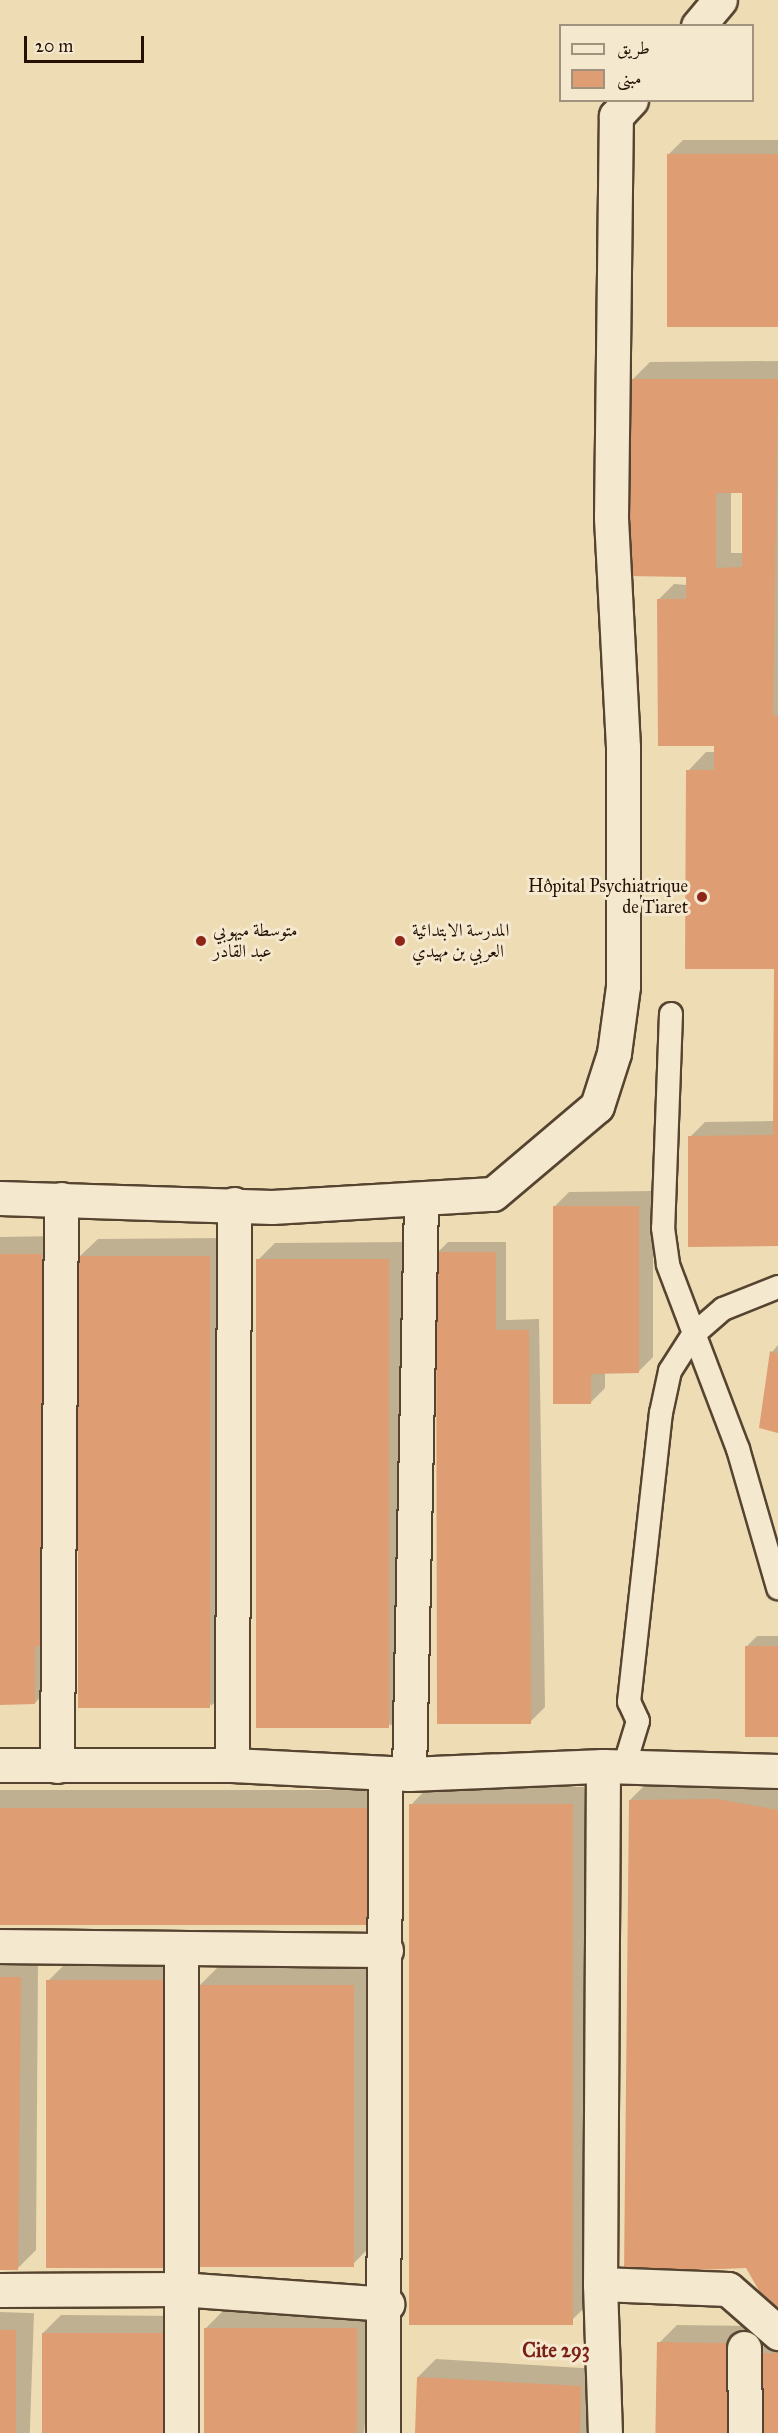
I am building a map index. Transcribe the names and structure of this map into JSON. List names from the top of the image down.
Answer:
{
  "districts": ["Cite 293"],
  "places": ["Hôpital Psychiatrique de Tiaret", "متوسطة ميهوبي عبد القادر", "المدرسة الابتدائية العربي بن مهيدي"],
  "legend": ["طريق", "مبنى"],
  "scale_bar": "20 m"
}
